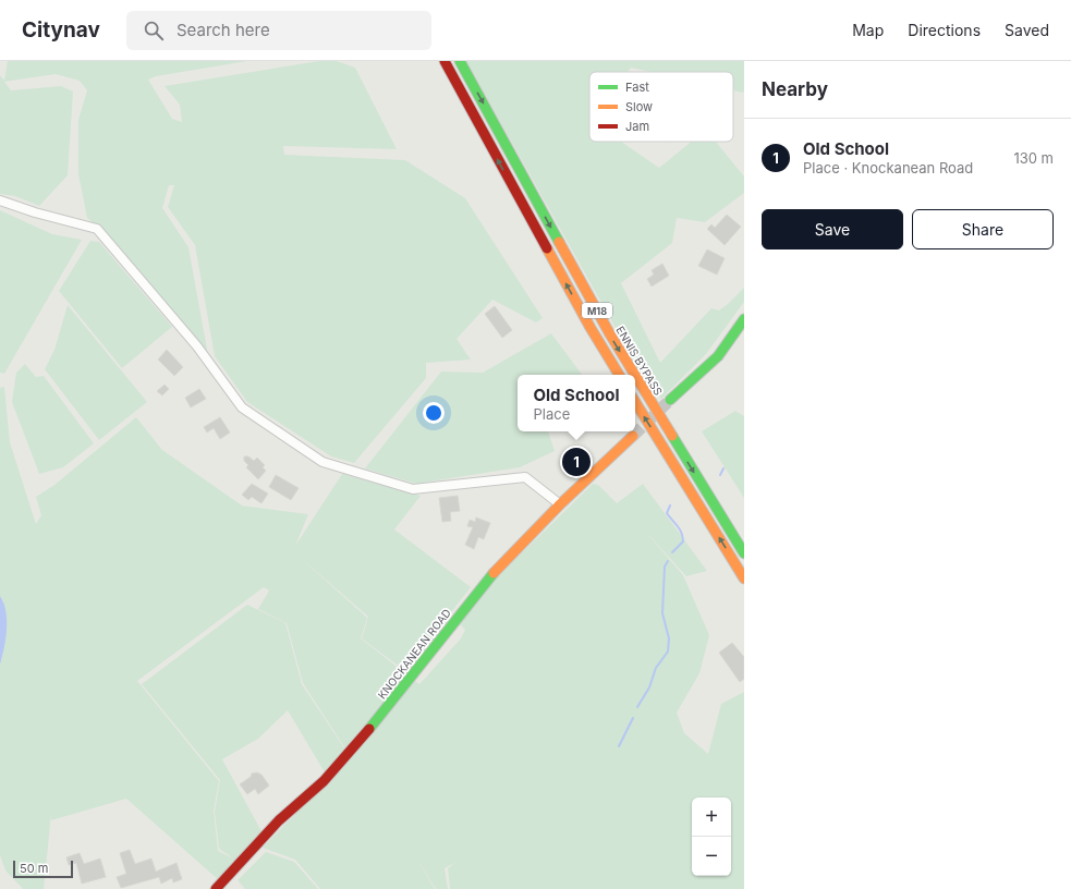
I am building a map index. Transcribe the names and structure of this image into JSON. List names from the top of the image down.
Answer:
{
  "streets": {
    "main road": ["M18", "ENNIS BYPASS", "KNOCKANEAN ROAD"]
  },
  "legend": ["Fast", "Slow", "Jam"],
  "scale_bar": "50 m",
  "page": {
    "header": "Citynav",
    "search": "Search here",
    "nav": ["Map", "Directions", "Saved"],
    "heading": "Nearby",
    "list": [
      {
        "mark": "1",
        "name": "Old School",
        "note": "Place · Knockanean Road",
        "value": "130 m"
      }
    ],
    "buttons": ["Save", "Share"],
    "popup": ["Old School", "Place"],
    "pins": "1",
    "map_buttons": ["+", "−"],
    "scale": "50 m"
  }
}
